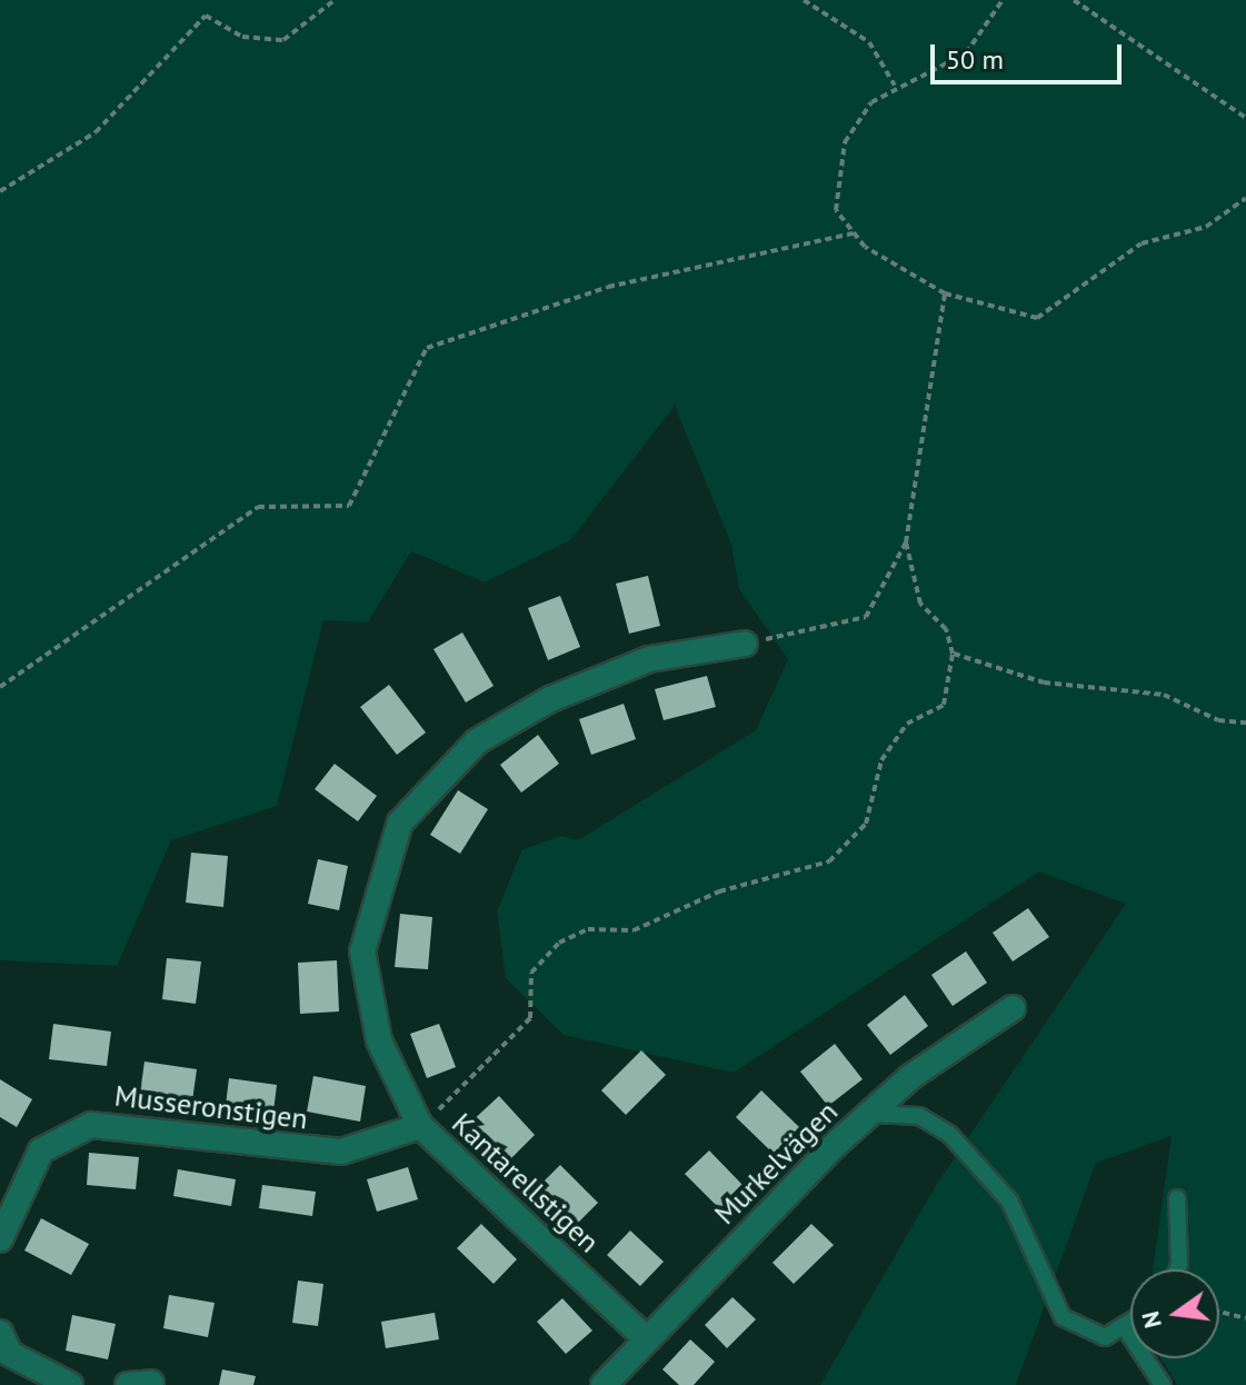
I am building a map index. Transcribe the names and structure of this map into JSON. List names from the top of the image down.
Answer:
{
  "streets": {
    "street": ["Musseronstigen", "Murkelvägen", "Kantarellstigen"]
  },
  "crossings": [
    ["Musseronstigen", "Kantarellstigen"],
    ["Murkelvägen", "Kantarellstigen"]
  ],
  "scale_bar": "50 m",
  "north": "left"
}
